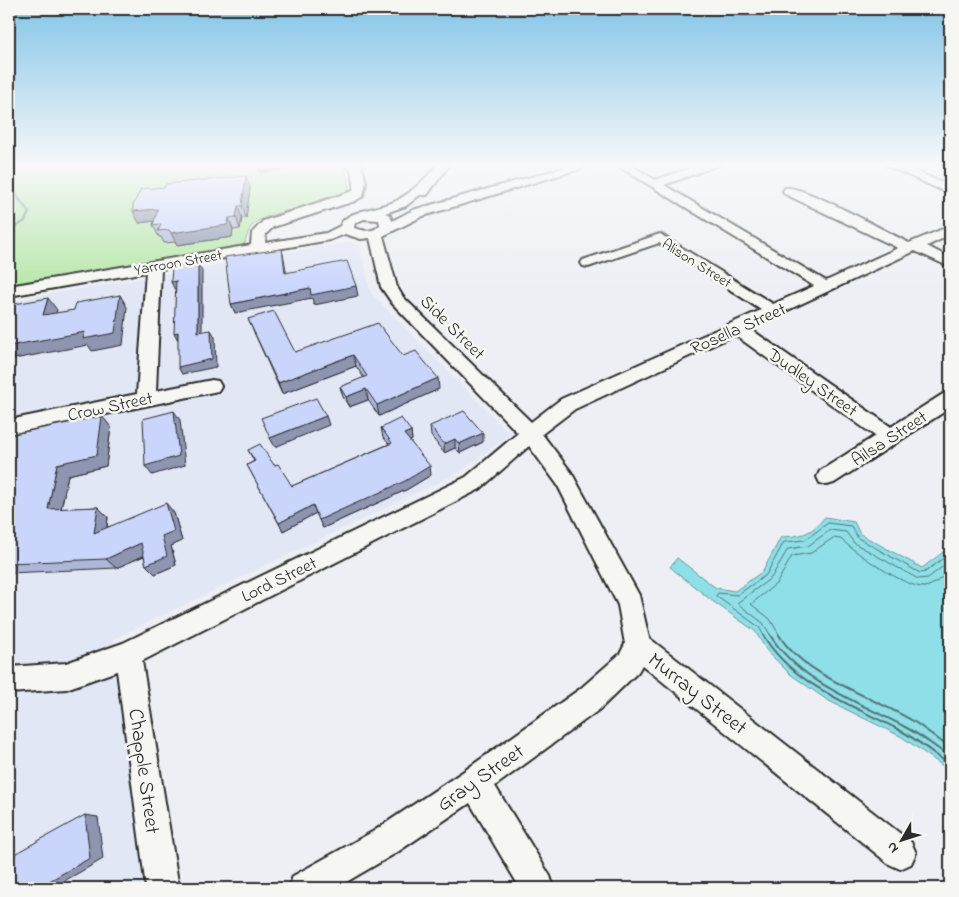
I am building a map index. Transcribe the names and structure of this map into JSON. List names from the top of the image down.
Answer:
{
  "streets": {
    "street": [
      "Yarroon Street",
      "Alison Street",
      "Side Street",
      "Rosella Street",
      "Dudley Street",
      "Crow Street",
      "Ailsa Street",
      "Lord Street",
      "Murray Street",
      "Chapple Street",
      "Gray Street"
    ]
  },
  "crossings": [
    ["Yarroon Street", "Side Street"],
    ["Alison Street", "Rosella Street"],
    ["Side Street", "Rosella Street"],
    ["Side Street", "Lord Street"],
    ["Side Street", "Murray Street"],
    ["Rosella Street", "Dudley Street"],
    ["Rosella Street", "Lord Street"],
    ["Rosella Street", "Murray Street"],
    ["Dudley Street", "Ailsa Street"],
    ["Lord Street", "Murray Street"],
    ["Lord Street", "Chapple Street"],
    ["Murray Street", "Gray Street"]
  ],
  "north": "bottom left"
}
